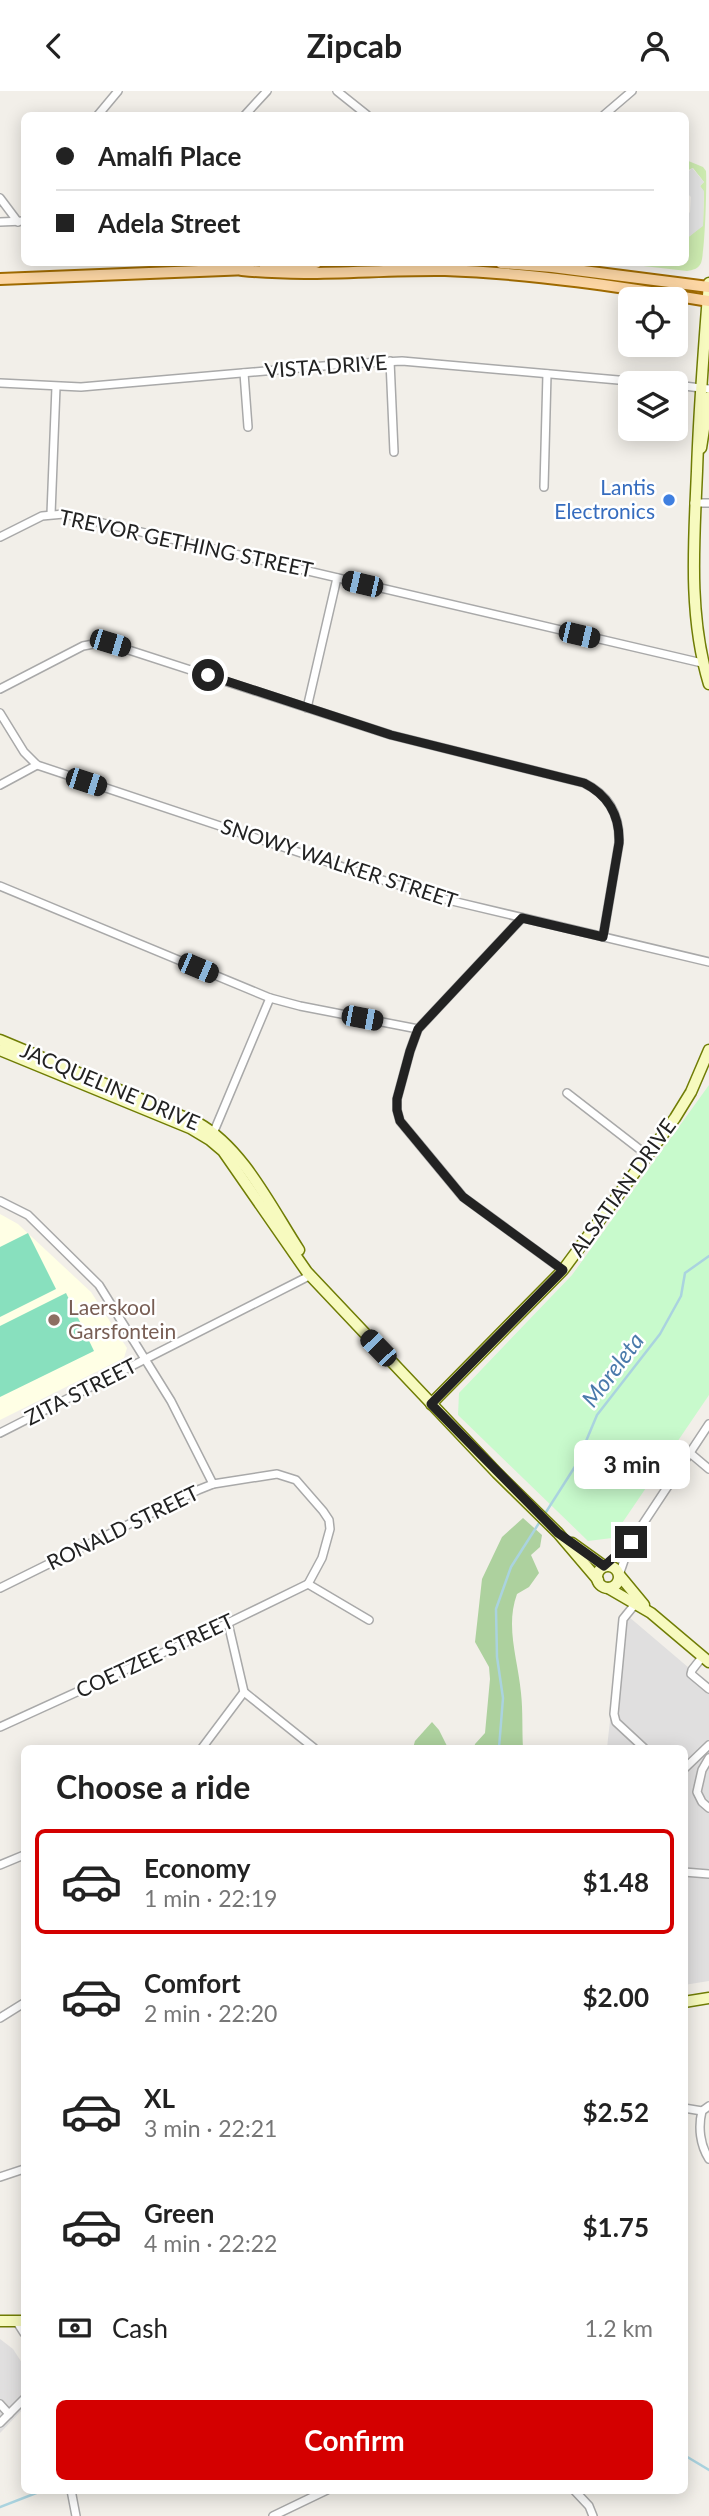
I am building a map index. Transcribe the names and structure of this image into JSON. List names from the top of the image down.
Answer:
{
  "streets": {
    "street": [
      "VISTA DRIVE",
      "TREVOR GETHING STREET",
      "SNOWY WALKER STREET",
      "JACQUELINE DRIVE",
      "ALSATIAN DRIVE",
      "ZITA STREET",
      "RONALD STREET",
      "COETZEE STREET"
    ]
  },
  "crossings": [
    ["JACQUELINE DRIVE", "ALSATIAN DRIVE"],
    ["JACQUELINE DRIVE", "ZITA STREET"],
    ["RONALD STREET", "COETZEE STREET"]
  ],
  "water": ["Moreleta"],
  "places": ["Lantis Electronics", "Laerskool Garsfontein"],
  "page": {
    "header": "Zipcab",
    "banner": ["Amalfi Place", "Adela Street"],
    "bubble": "3 min",
    "heading": "Choose a ride",
    "list": [
      {
        "name": "Economy",
        "note": "1 min · 22:19",
        "value": "$1.48"
      },
      {
        "name": "Comfort",
        "note": "2 min · 22:20",
        "value": "$2.00"
      },
      {
        "name": "XL",
        "note": "3 min · 22:21",
        "value": "$2.52"
      },
      {
        "name": "Green",
        "note": "4 min · 22:22",
        "value": "$1.75"
      }
    ],
    "pay": ["Cash", "1.2 km"],
    "buttons": "Confirm"
  }
}
